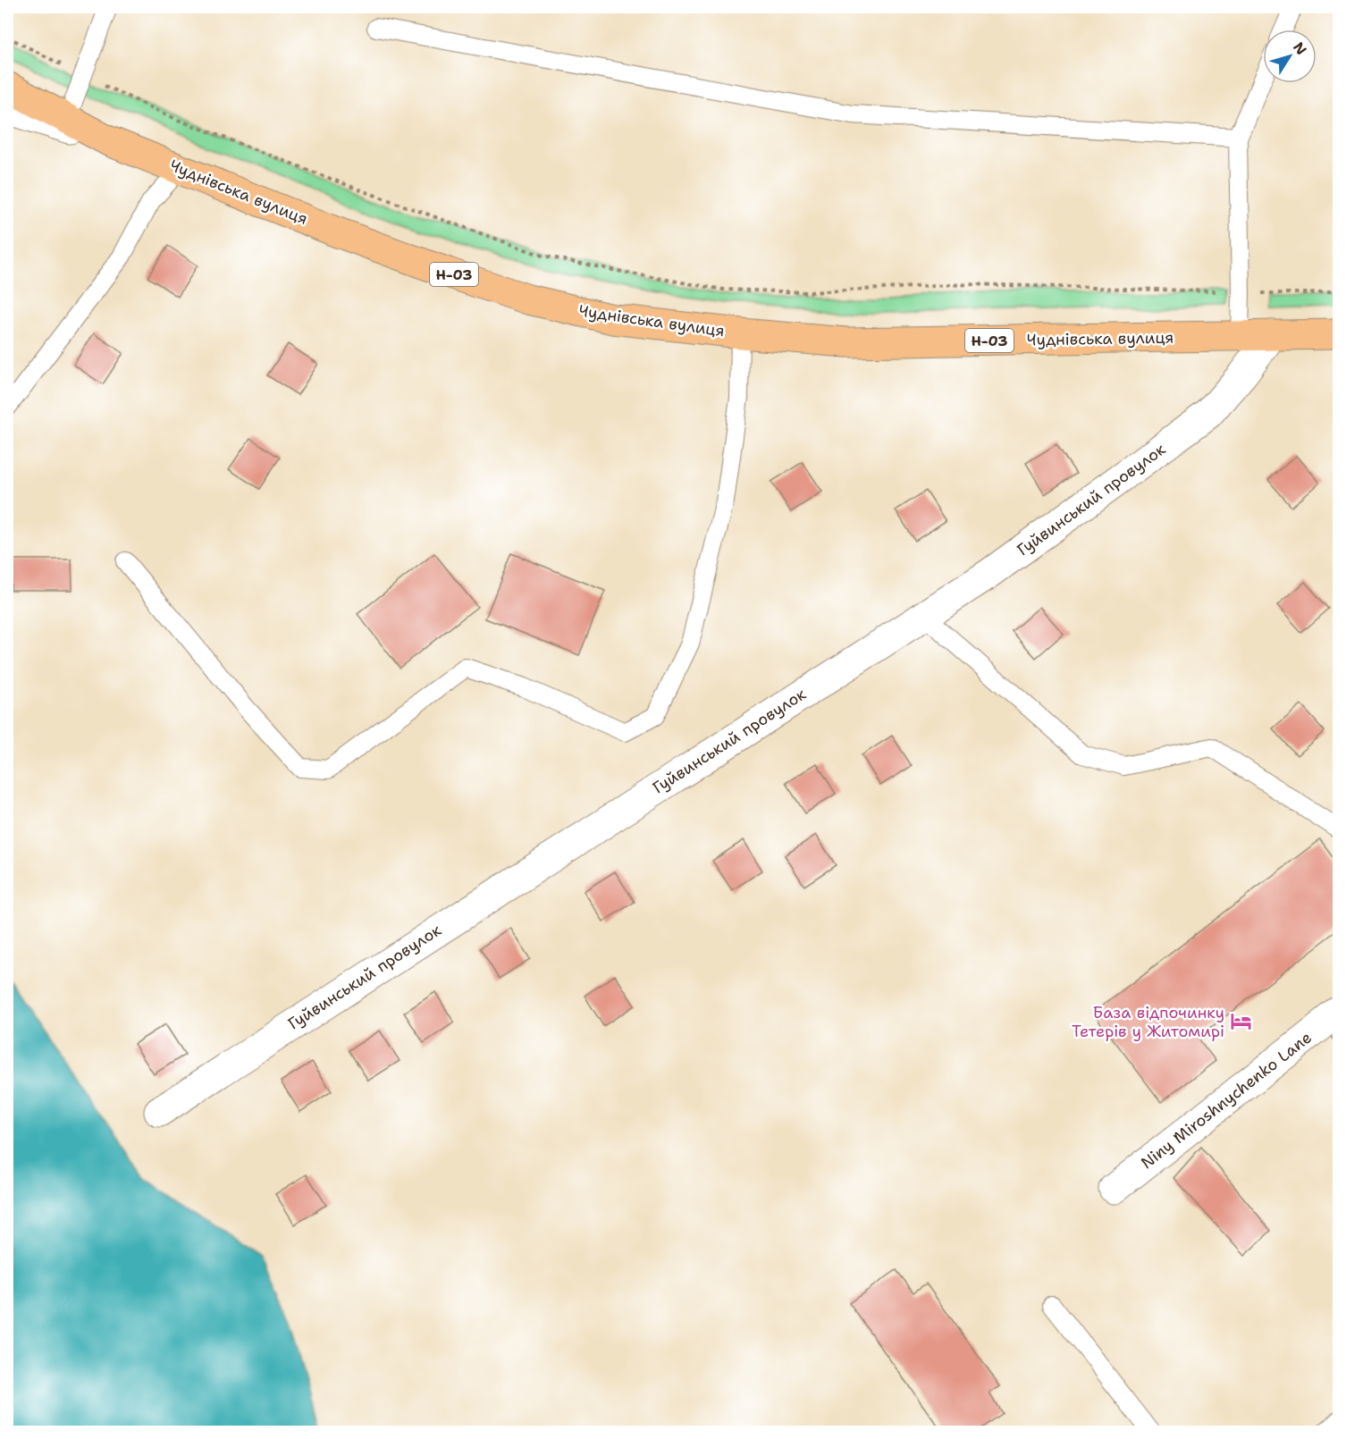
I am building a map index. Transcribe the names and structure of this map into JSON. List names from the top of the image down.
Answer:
{
  "streets": {
    "main road": ["Чуднівська вулиця", "Н-03"],
    "street": ["Гуйвинський провулок", "Niny Miroshnychenko Lane"]
  },
  "crossings": [
    ["Чуднівська вулиця", "Гуйвинський провулок"]
  ],
  "places": {
    "hotel": ["База відпочинку Тетерів у Житомирі"]
  },
  "north": "top right"
}
